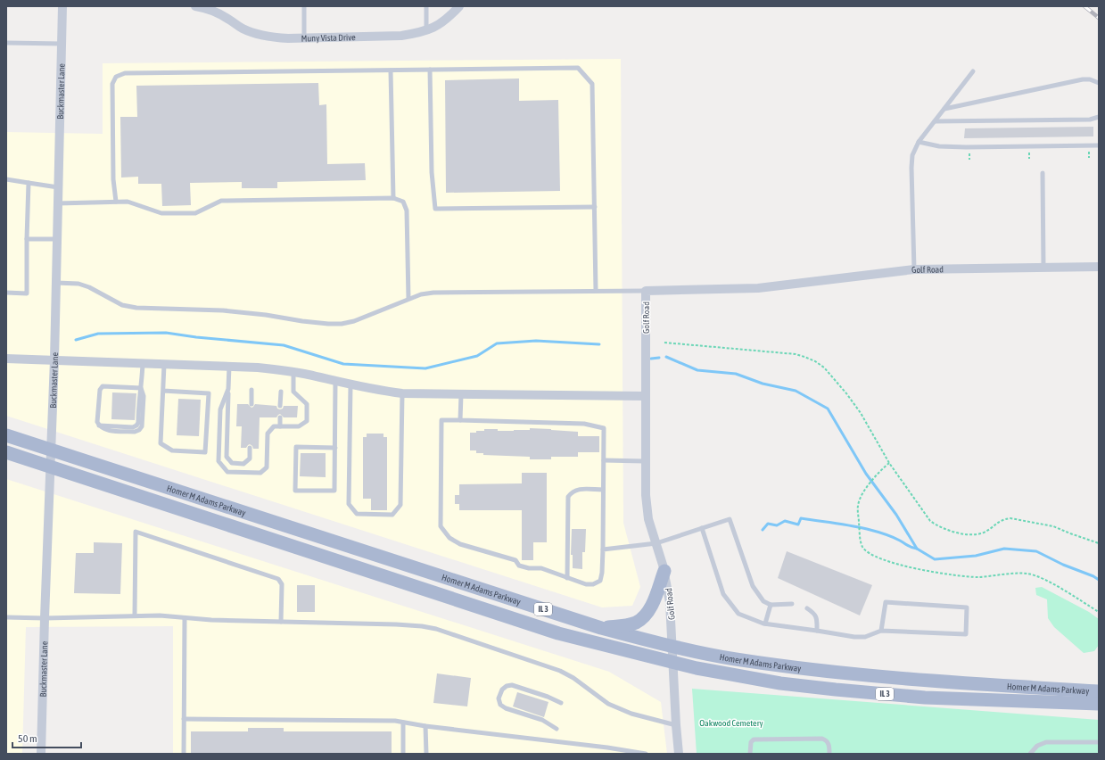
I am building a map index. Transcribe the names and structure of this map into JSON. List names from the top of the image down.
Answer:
{
  "streets": {
    "main road": ["Homer M Adams Parkway", "IL 3"],
    "street": ["Muny Vista Drive", "Buckmaster Lane", "Golf Road"]
  },
  "crossings": [
    ["Buckmaster Lane", "Homer M Adams Parkway"],
    ["Golf Road", "Homer M Adams Parkway"]
  ],
  "parks": ["Oakwood Cemetery"],
  "scale_bar": "50 m"
}
